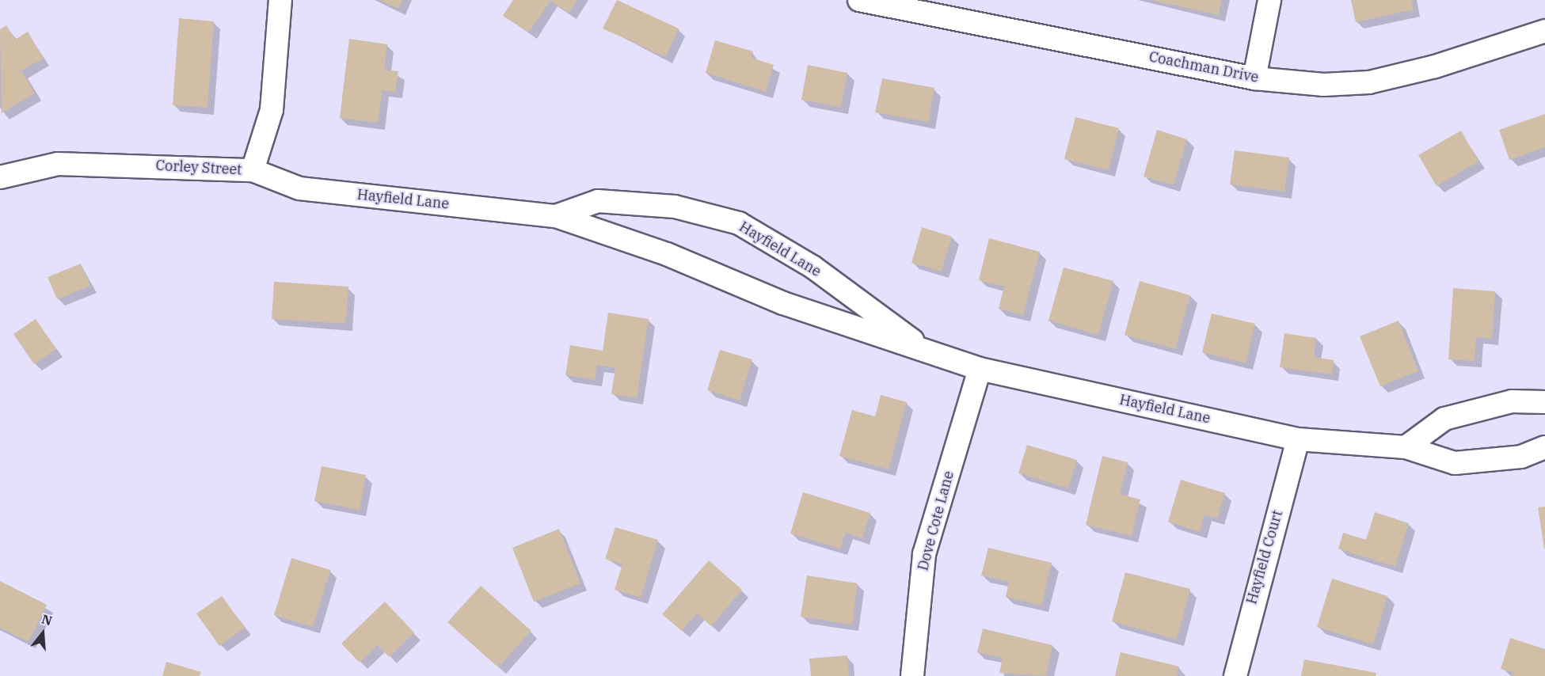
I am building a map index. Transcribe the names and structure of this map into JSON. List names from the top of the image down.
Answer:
{
  "streets": {
    "street": [
      "Coachman Drive",
      "Corley Street",
      "Hayfield Lane",
      "Dove Cote Lane",
      "Hayfield Court"
    ]
  },
  "crossings": [
    ["Corley Street", "Hayfield Lane"],
    ["Hayfield Lane", "Dove Cote Lane"],
    ["Hayfield Lane", "Hayfield Court"]
  ],
  "north": "top"
}
